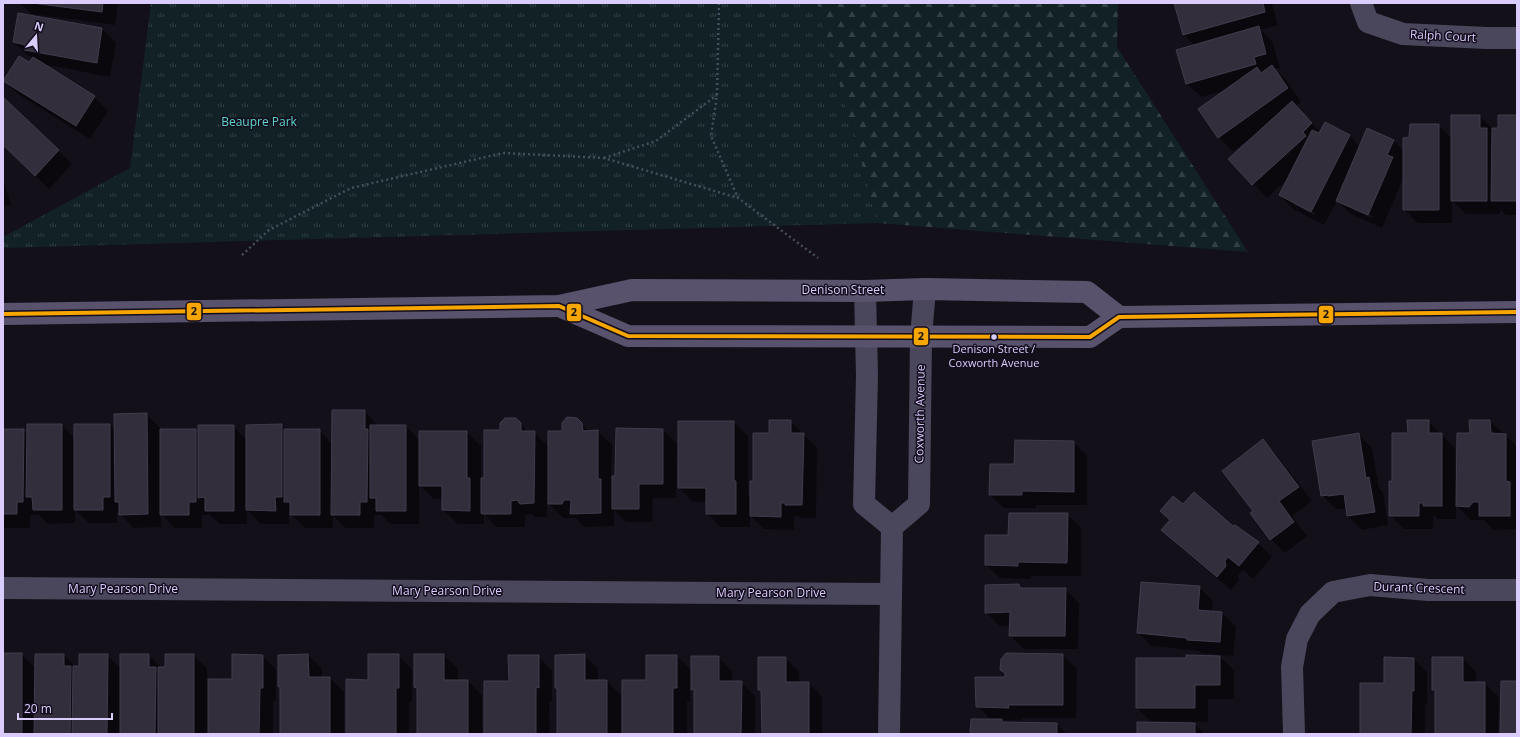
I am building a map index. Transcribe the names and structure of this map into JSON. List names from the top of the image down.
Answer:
{
  "streets": {
    "street": [
      "Ralph Court",
      "Denison Street",
      "Coxworth Avenue",
      "Durant Crescent",
      "Mary Pearson Drive"
    ]
  },
  "crossings": [
    ["Denison Street", "Coxworth Avenue"]
  ],
  "parks": ["Beaupre Park"],
  "places": ["Denison Street / Coxworth Avenue"],
  "lines": ["transit line 2"],
  "scale_bar": "20 m",
  "north": "top"
}
